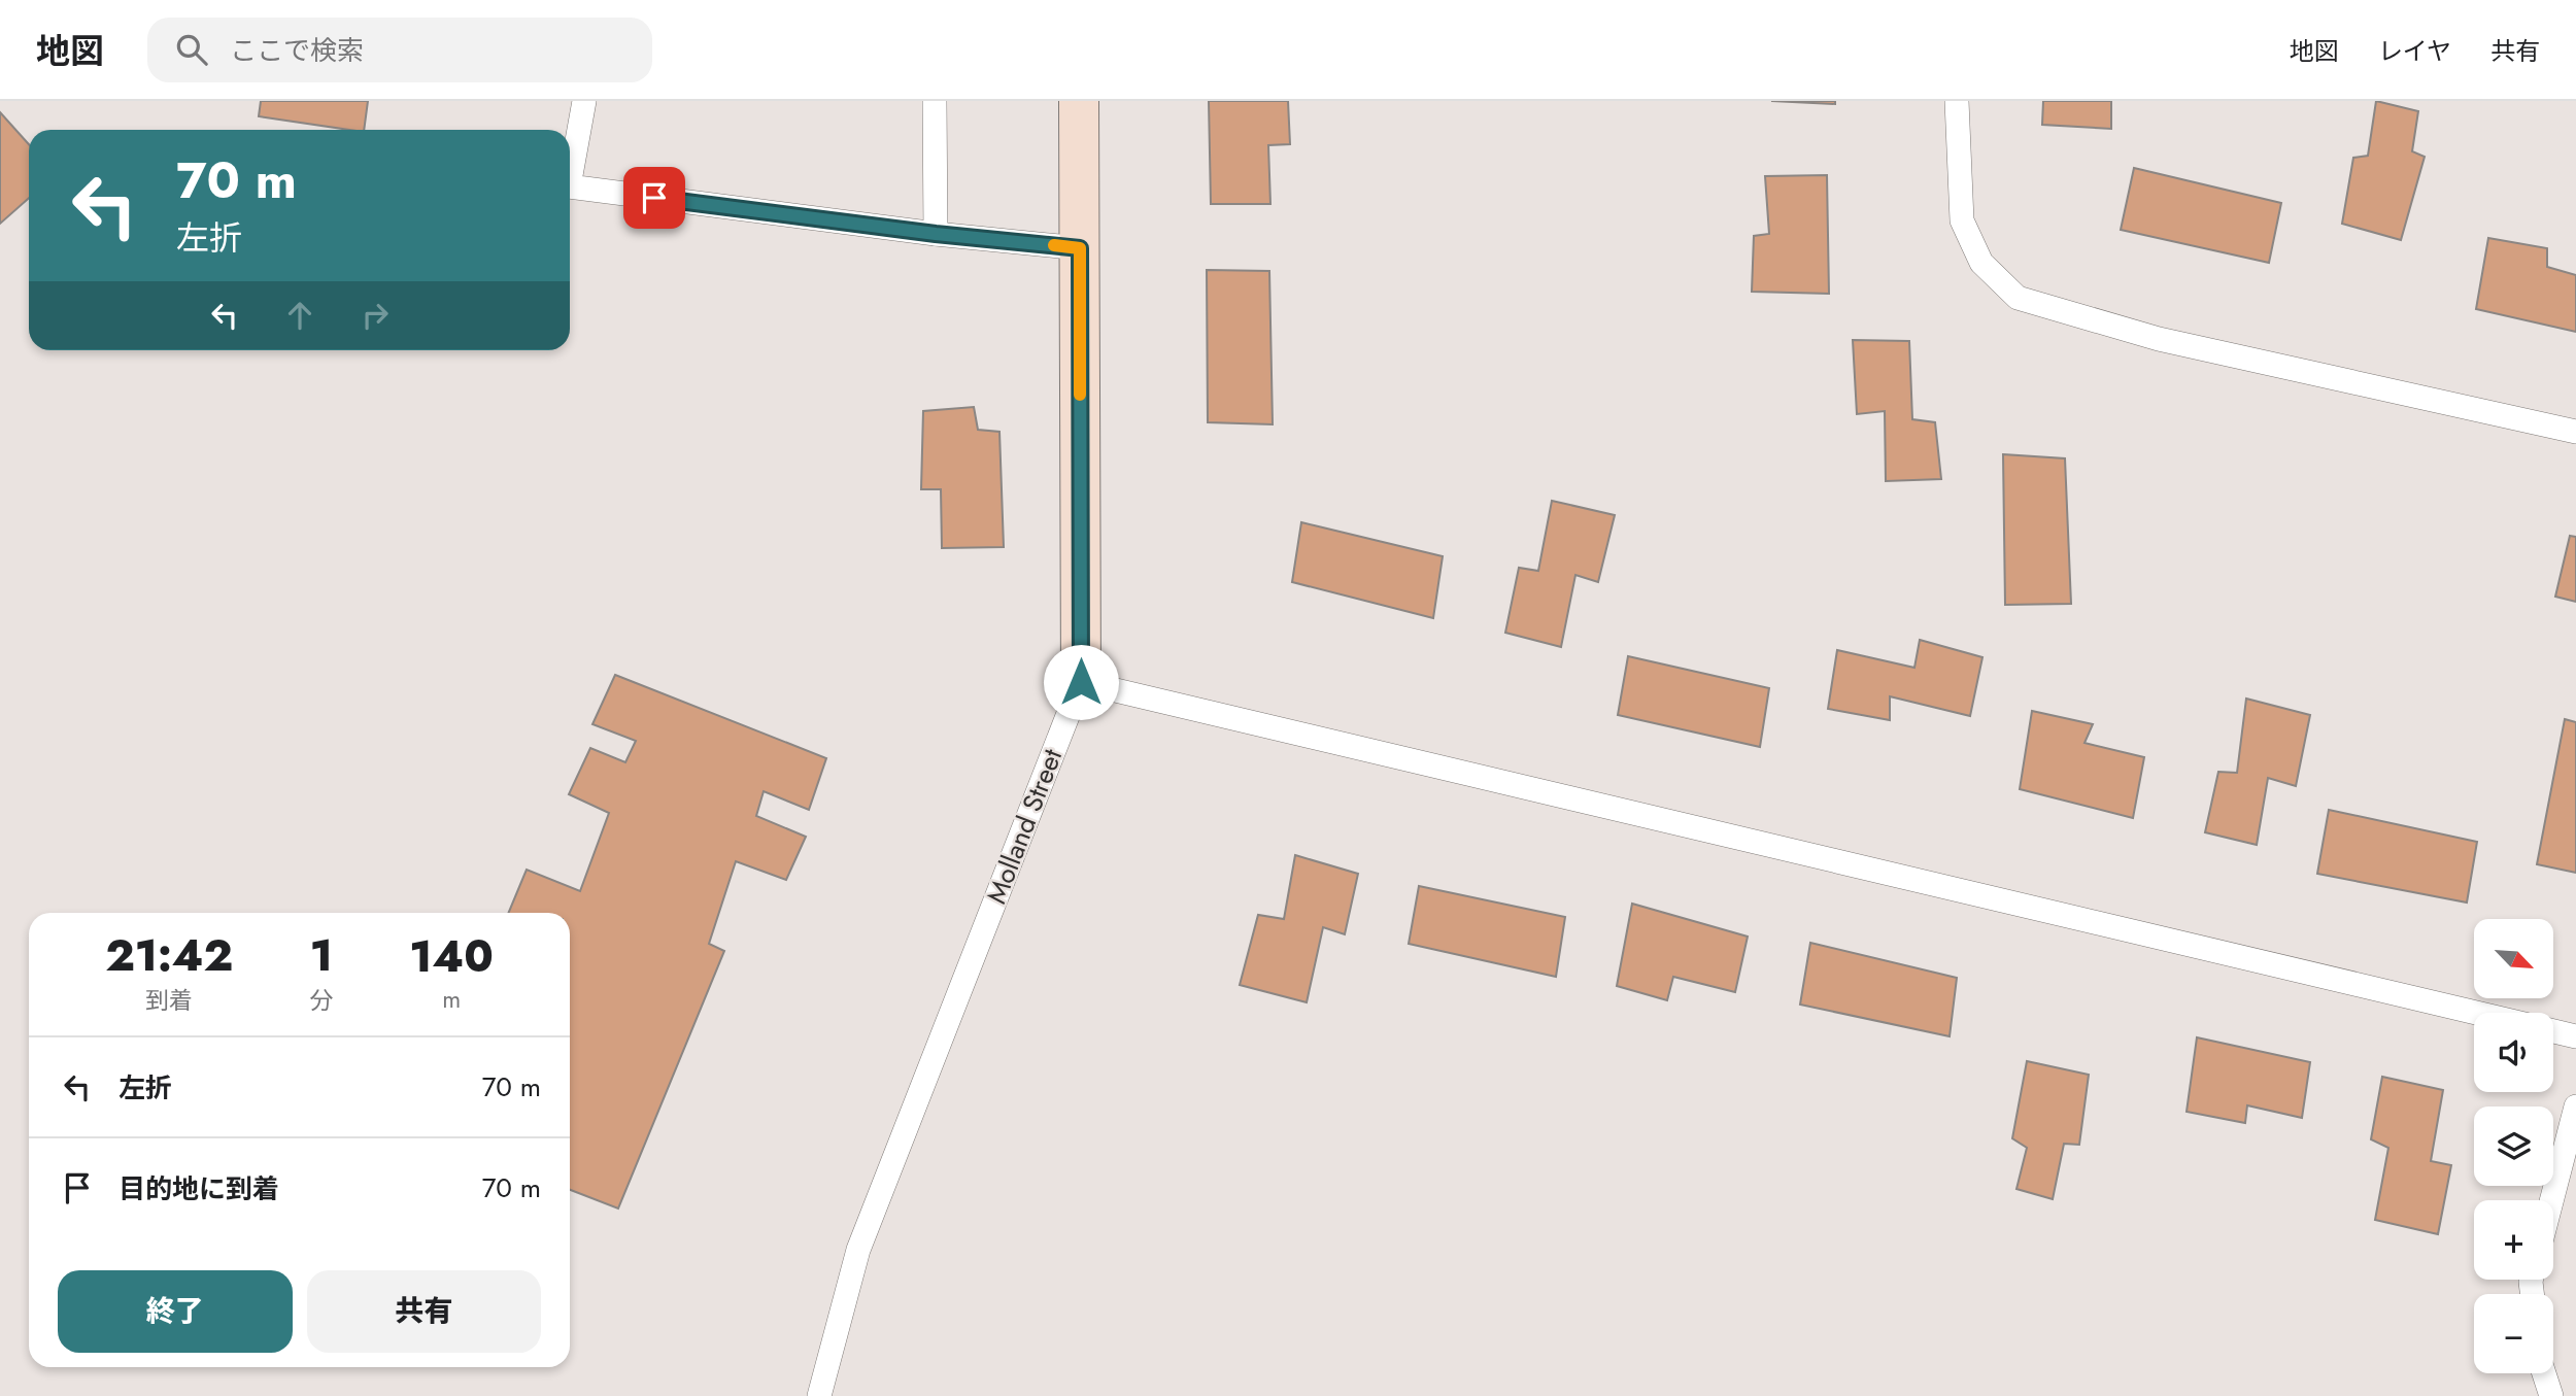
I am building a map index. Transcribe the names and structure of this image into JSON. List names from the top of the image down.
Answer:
{
  "streets": {
    "street": ["Molland Street"]
  },
  "north": "bottom right",
  "page": {
    "header": "地図",
    "search": "ここで検索",
    "nav": ["地図", "レイヤ", "共有"],
    "turn": ["70 m", "左折"],
    "eta": [
      "21:42",
      "到着",
      "1",
      "分",
      "140",
      "m"
    ],
    "map_buttons": ["+", "−"],
    "list": [
      {
        "name": "左折",
        "value": "70 m"
      },
      {
        "name": "目的地に到着",
        "value": "70 m"
      }
    ],
    "buttons": ["終了", "共有"]
  }
}
